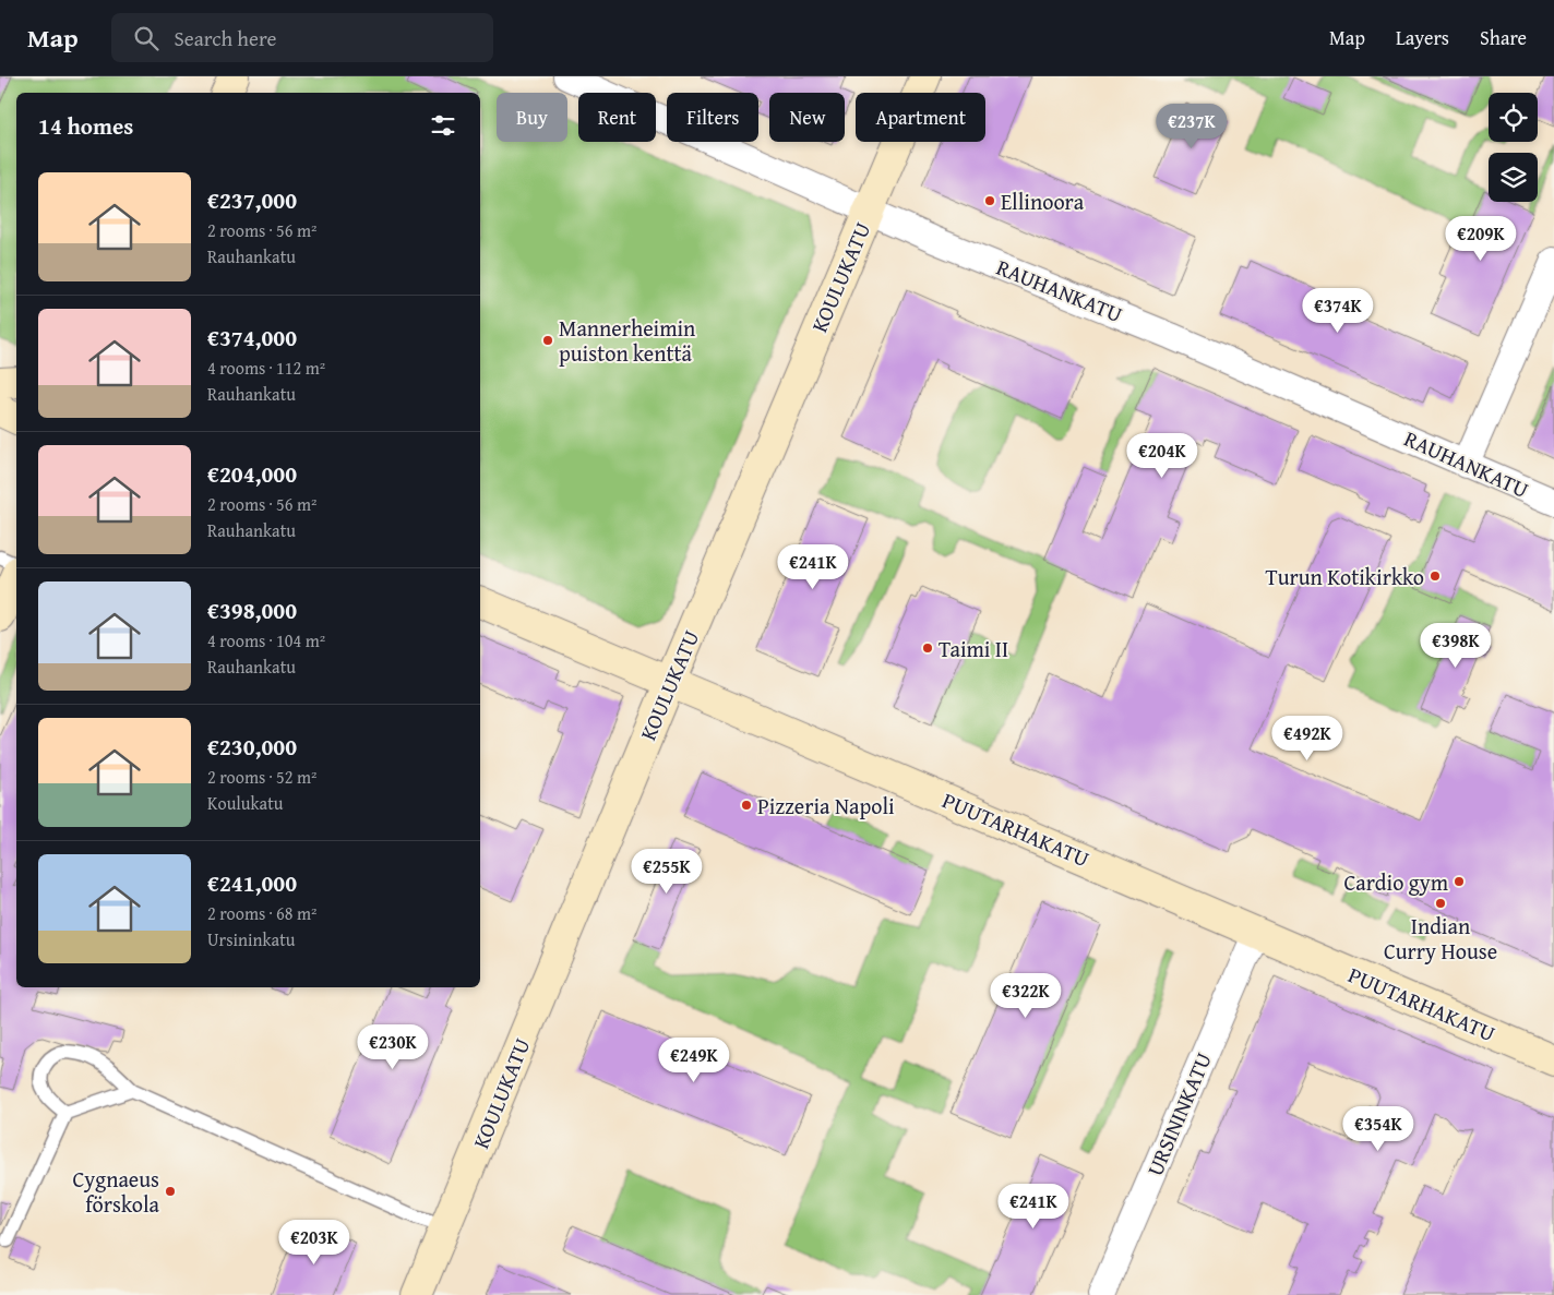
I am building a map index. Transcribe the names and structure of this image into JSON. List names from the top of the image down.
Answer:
{
  "streets": {
    "main road": ["KOULUKATU", "PUUTARHAKATU"],
    "street": ["RAUHANKATU", "URSININKATU"]
  },
  "crossings": [
    ["KOULUKATU", "RAUHANKATU"],
    ["KOULUKATU", "PUUTARHAKATU"],
    ["PUUTARHAKATU", "URSININKATU"]
  ],
  "places": [
    "Ellinoora",
    "Mannerheimin puiston kenttä",
    "Turun Kotikirkko",
    "Taimi II",
    "Pizzeria Napoli",
    "Cardio gym",
    "Indian Curry House",
    "Cygnaeus förskola"
  ],
  "page": {
    "header": "Map",
    "search": "Search here",
    "nav": ["Map", "Layers", "Share"],
    "chip": [
      "Buy",
      "Rent",
      "Filters",
      "New",
      "Apartment"
    ],
    "heading": "14 homes",
    "price": [
      "€237K",
      "€209K",
      "€374K",
      "€204K",
      "€241K",
      "€398K",
      "€492K",
      "€255K",
      "€322K",
      "€230K",
      "€249K",
      "€354K",
      "€241K",
      "€203K"
    ],
    "list": [
      {
        "name": "€237,000",
        "note": "2 rooms · 56 m² · Rauhankatu"
      },
      {
        "name": "€374,000",
        "note": "4 rooms · 112 m² · Rauhankatu"
      },
      {
        "name": "€204,000",
        "note": "2 rooms · 56 m² · Rauhankatu"
      },
      {
        "name": "€398,000",
        "note": "4 rooms · 104 m² · Rauhankatu"
      },
      {
        "name": "€230,000",
        "note": "2 rooms · 52 m² · Koulukatu"
      },
      {
        "name": "€241,000",
        "note": "2 rooms · 68 m² · Ursininkatu"
      }
    ]
  }
}
